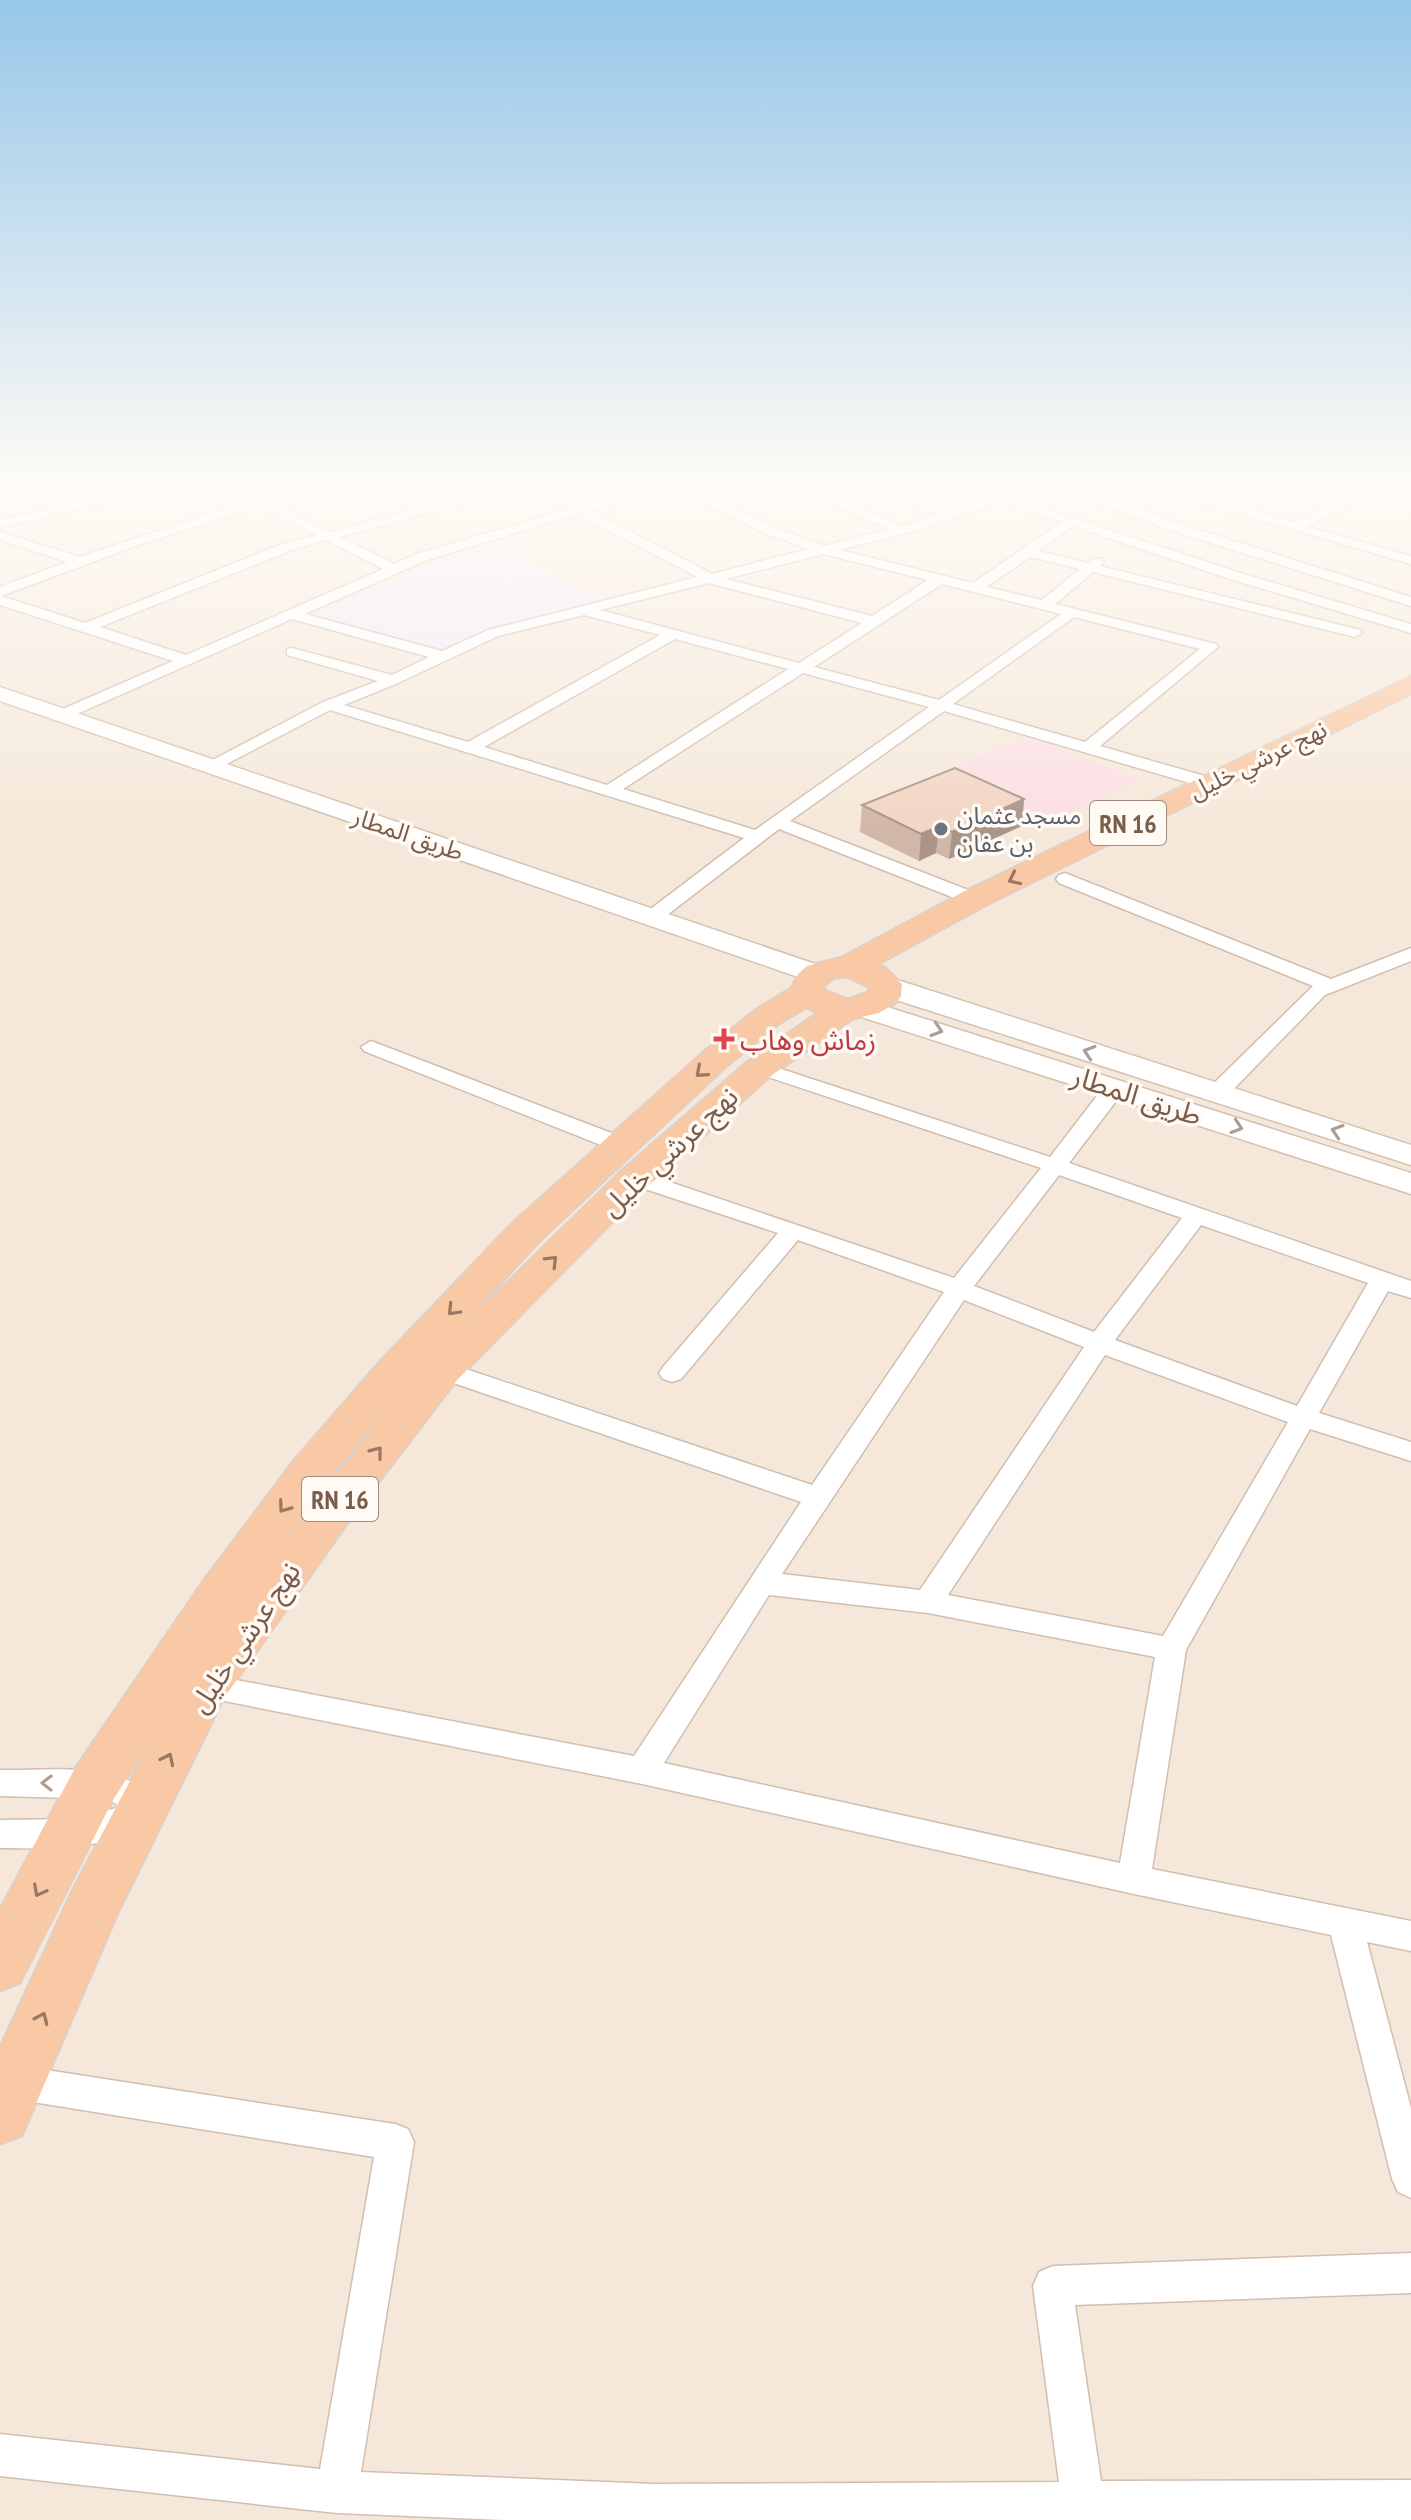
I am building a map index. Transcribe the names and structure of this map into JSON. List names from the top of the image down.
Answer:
{
  "streets": {
    "highway": ["نهج عرشي خليل", "RN 16"],
    "main road": ["طريق المطار"]
  },
  "crossings": [
    ["نهج عرشي خليل", "طريق المطار"]
  ],
  "places": {
    "other": ["مسجد عثمان بن عفان"],
    "health": ["زماش وهاب"]
  }
}
